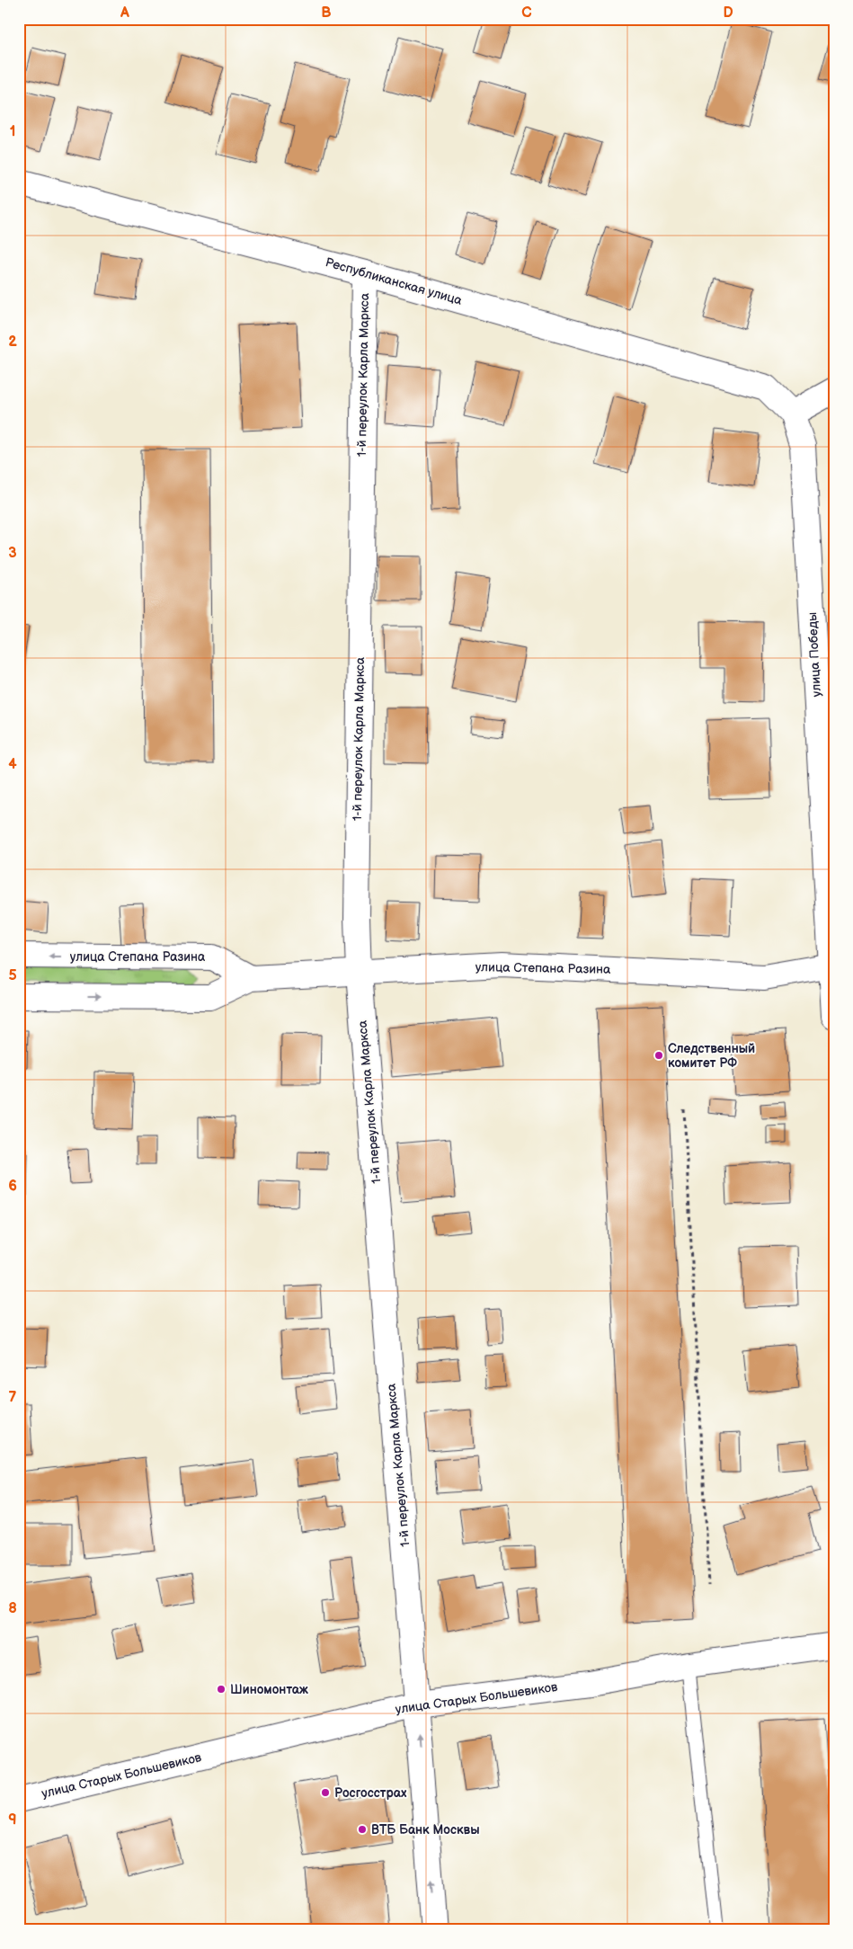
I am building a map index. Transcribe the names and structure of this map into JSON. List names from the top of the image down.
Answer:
{
  "streets": {
    "street": [
      "Республиканская улица",
      "1-й переулок Карла Маркса",
      "улица Победы",
      "улица Степана Разина",
      "улица Старых Большевиков"
    ]
  },
  "crossings": [
    ["Республиканская улица", "1-й переулок Карла Маркса"],
    ["Республиканская улица", "улица Победы"],
    ["1-й переулок Карла Маркса", "улица Степана Разина"],
    ["1-й переулок Карла Маркса", "улица Старых Большевиков"],
    ["улица Победы", "улица Степана Разина"]
  ],
  "places": [
    "Следственный комитет РФ",
    "Шиномонтаж",
    "Росгосстрах",
    "ВТБ Банк Москвы"
  ],
  "grid": {
    "columns": [
      "A",
      "B",
      "C",
      "D"
    ],
    "rows": [
      "1",
      "2",
      "3",
      "4",
      "5",
      "6",
      "7",
      "8",
      "9"
    ]
  }
}
